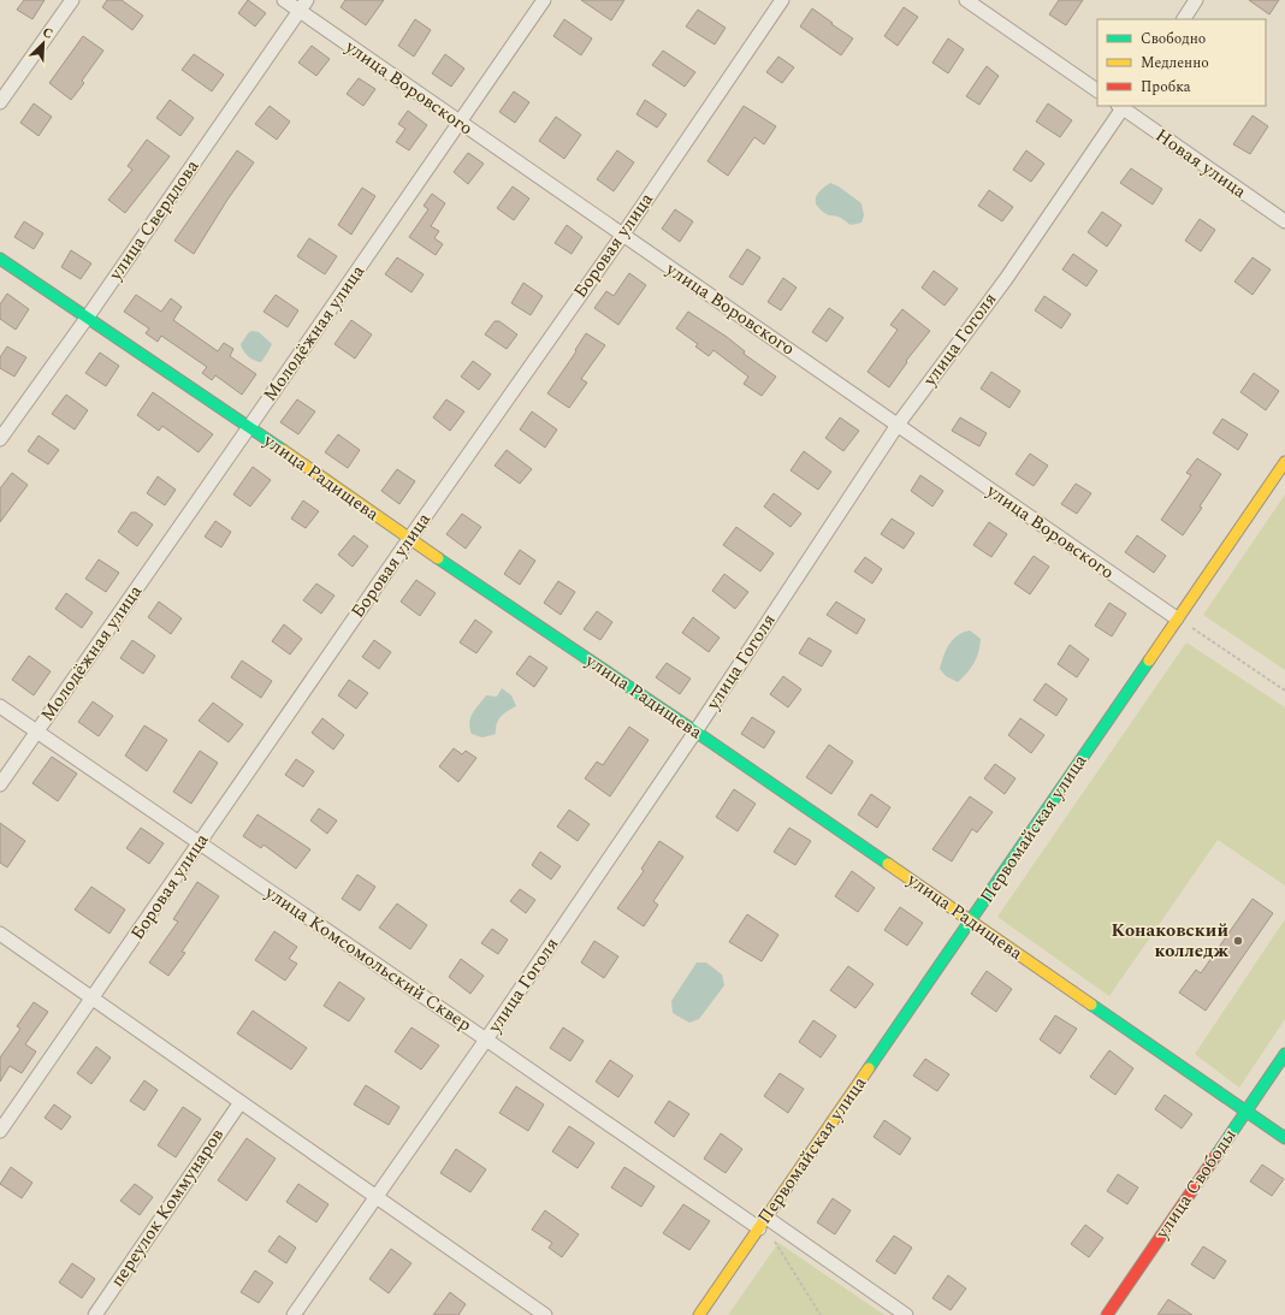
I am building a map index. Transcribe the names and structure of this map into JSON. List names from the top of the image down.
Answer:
{
  "streets": {
    "street": [
      "улица Воровского",
      "Новая улица",
      "улица Свердлова",
      "Боровая улица",
      "Молодёжная улица",
      "улица Гоголя",
      "улица Радищева",
      "Первомайская улица",
      "улица Комсомольский Сквер",
      "улица Свободы",
      "переулок Коммунаров"
    ]
  },
  "crossings": [
    ["улица Воровского", "улица Свердлова"],
    ["улица Воровского", "Боровая улица"],
    ["улица Воровского", "Молодёжная улица"],
    ["улица Воровского", "улица Гоголя"],
    ["улица Воровского", "Первомайская улица"],
    ["Новая улица", "улица Гоголя"],
    ["улица Свердлова", "улица Радищева"],
    ["Боровая улица", "улица Радищева"],
    ["Боровая улица", "улица Комсомольский Сквер"],
    ["Молодёжная улица", "улица Радищева"],
    ["Молодёжная улица", "улица Комсомольский Сквер"],
    ["улица Гоголя", "улица Радищева"],
    ["улица Гоголя", "улица Комсомольский Сквер"],
    ["улица Радищева", "Первомайская улица"],
    ["улица Радищева", "улица Свободы"],
    ["Первомайская улица", "улица Комсомольский Сквер"]
  ],
  "places": ["Конаковский колледж"],
  "legend": ["Свободно", "Медленно", "Пробка"],
  "north": "top right"
}
